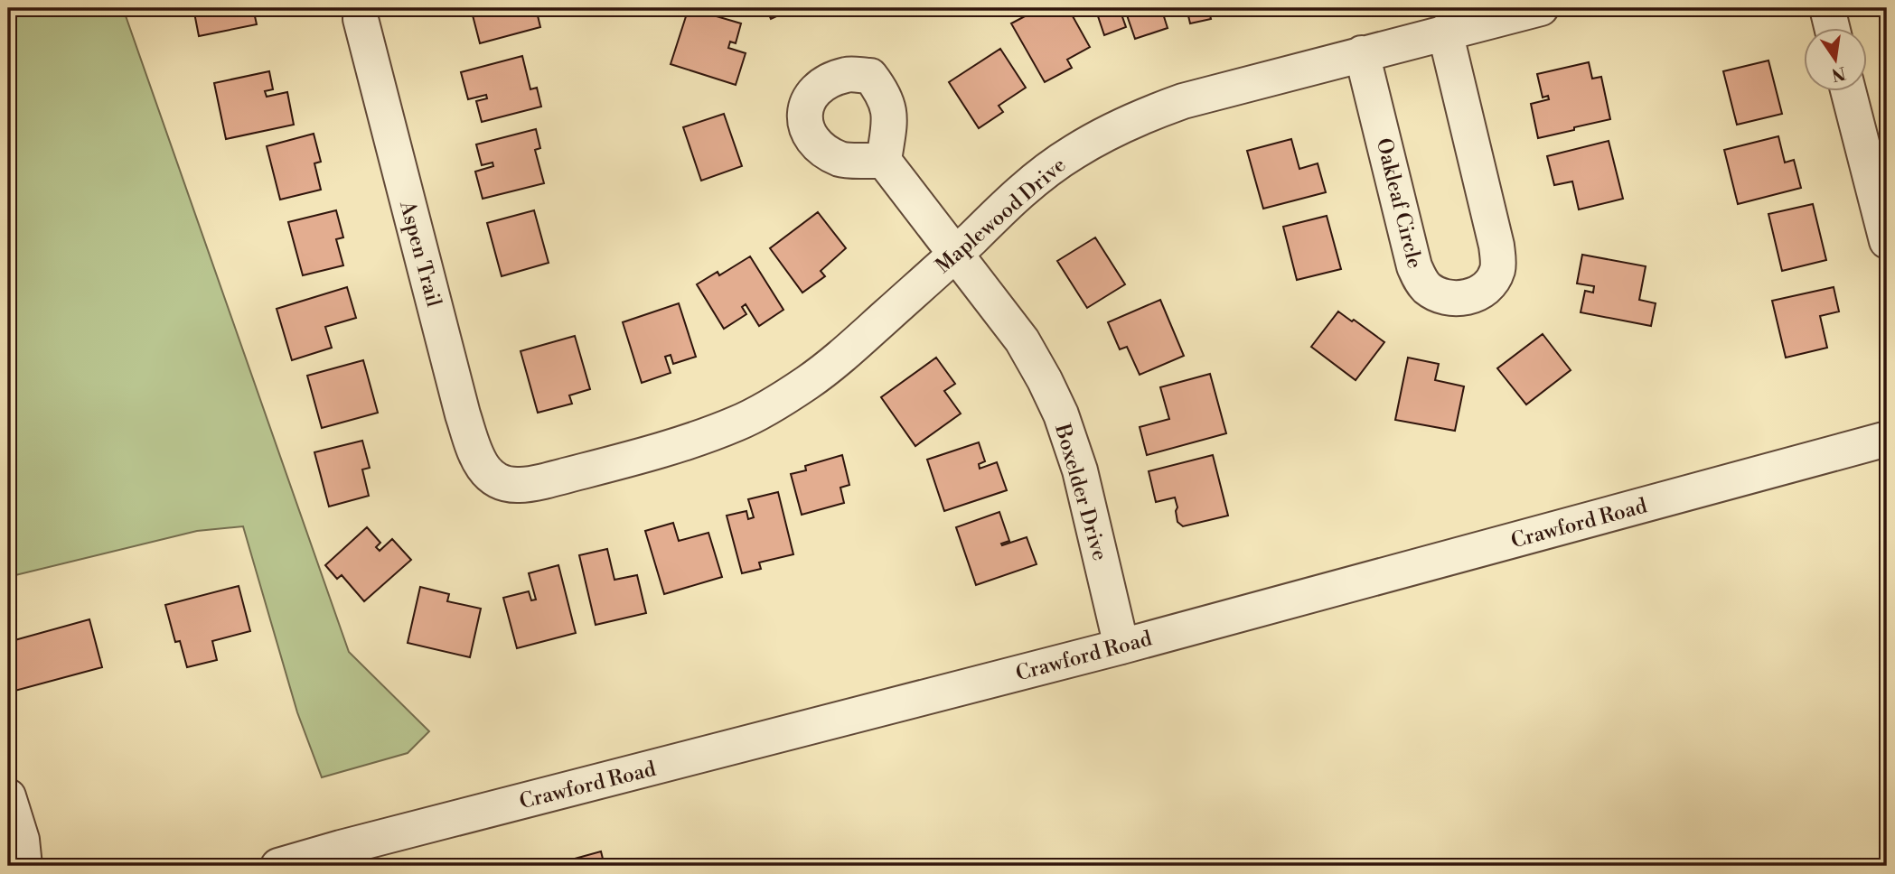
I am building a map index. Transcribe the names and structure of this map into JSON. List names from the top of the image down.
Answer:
{
  "streets": {
    "street": [
      "Oakleaf Circle",
      "Maplewood Drive",
      "Aspen Trail",
      "Boxelder Drive",
      "Crawford Road"
    ]
  },
  "crossings": [
    ["Oakleaf Circle", "Maplewood Drive"],
    ["Maplewood Drive", "Aspen Trail"],
    ["Maplewood Drive", "Boxelder Drive"],
    ["Boxelder Drive", "Crawford Road"]
  ],
  "north": "bottom"
}
